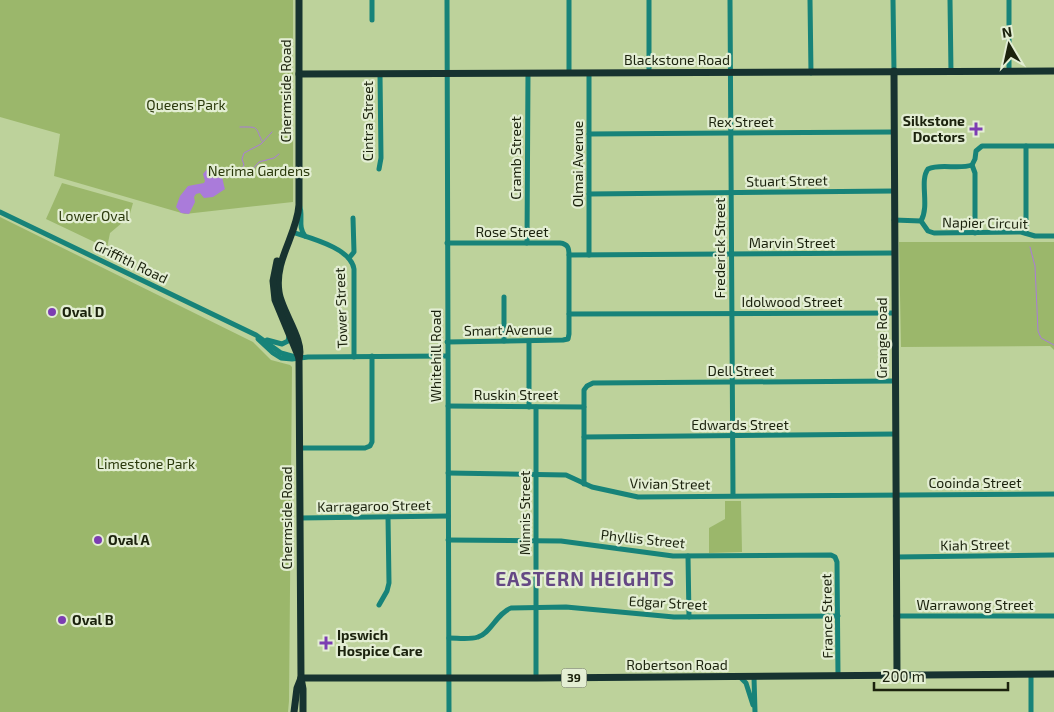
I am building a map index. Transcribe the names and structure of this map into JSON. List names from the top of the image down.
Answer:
{
  "streets": {
    "main road": [
      "Blackstone Road",
      "Chermside Road",
      "Grange Road",
      "Robertson Road",
      "39"
    ],
    "street": [
      "Cintra Street",
      "Rex Street",
      "Cramb Street",
      "Olmai Avenue",
      "Stuart Street",
      "Napier Circuit",
      "Rose Street",
      "Marvin Street",
      "Frederick Street",
      "Griffith Road",
      "Idolwood Street",
      "Tower Street",
      "Smart Avenue",
      "Whitehill Road",
      "Dell Street",
      "Ruskin Street",
      "Edwards Street",
      "Cooinda Street",
      "Vivian Street",
      "Karragaroo Street",
      "Minnis Street",
      "Phyllis Street",
      "Kiah Street",
      "Edgar Street",
      "Warrawong Street",
      "France Street"
    ]
  },
  "crossings": [
    ["Blackstone Road", "Chermside Road"],
    ["Blackstone Road", "Cintra Street"],
    ["Blackstone Road", "Cramb Street"],
    ["Blackstone Road", "Olmai Avenue"],
    ["Blackstone Road", "Frederick Street"],
    ["Blackstone Road", "Grange Road"],
    ["Blackstone Road", "Whitehill Road"],
    ["Chermside Road", "Griffith Road"],
    ["Chermside Road", "Tower Street"],
    ["Chermside Road", "Karragaroo Street"],
    ["Chermside Road", "Robertson Road"],
    ["Rex Street", "Olmai Avenue"],
    ["Rex Street", "Frederick Street"],
    ["Rex Street", "Grange Road"],
    ["Cramb Street", "Rose Street"],
    ["Olmai Avenue", "Stuart Street"],
    ["Olmai Avenue", "Marvin Street"],
    ["Stuart Street", "Frederick Street"],
    ["Stuart Street", "Grange Road"],
    ["Napier Circuit", "Grange Road"],
    ["Rose Street", "Marvin Street"],
    ["Rose Street", "Whitehill Road"],
    ["Marvin Street", "Frederick Street"],
    ["Marvin Street", "Grange Road"],
    ["Frederick Street", "Idolwood Street"],
    ["Frederick Street", "Dell Street"],
    ["Frederick Street", "Edwards Street"],
    ["Frederick Street", "Vivian Street"],
    ["Griffith Road", "Tower Street"],
    ["Griffith Road", "Whitehill Road"],
    ["Idolwood Street", "Smart Avenue"],
    ["Idolwood Street", "Grange Road"],
    ["Smart Avenue", "Whitehill Road"],
    ["Grange Road", "Dell Street"],
    ["Grange Road", "Edwards Street"],
    ["Grange Road", "Cooinda Street"],
    ["Grange Road", "Vivian Street"],
    ["Grange Road", "Kiah Street"],
    ["Grange Road", "Warrawong Street"],
    ["Grange Road", "Robertson Road"],
    ["Whitehill Road", "Ruskin Street"],
    ["Whitehill Road", "Vivian Street"],
    ["Whitehill Road", "Karragaroo Street"],
    ["Whitehill Road", "Phyllis Street"],
    ["Whitehill Road", "Edgar Street"],
    ["Whitehill Road", "Robertson Road"],
    ["Dell Street", "Ruskin Street"],
    ["Ruskin Street", "Minnis Street"],
    ["Cooinda Street", "Vivian Street"],
    ["Vivian Street", "Minnis Street"],
    ["Minnis Street", "Phyllis Street"],
    ["Minnis Street", "Edgar Street"],
    ["Minnis Street", "Robertson Road"],
    ["Phyllis Street", "France Street"],
    ["Edgar Street", "France Street"],
    ["France Street", "Robertson Road"]
  ],
  "districts": ["EASTERN HEIGHTS"],
  "parks": [
    "Queens Park",
    "Nerima Gardens",
    "Lower Oval",
    "Limestone Park"
  ],
  "places": {
    "health": ["Silkstone Doctors", "Ipswich Hospice Care"],
    "other": ["Oval D", "Oval A", "Oval B"]
  },
  "scale_bar": "200 m",
  "north": "top"
}
